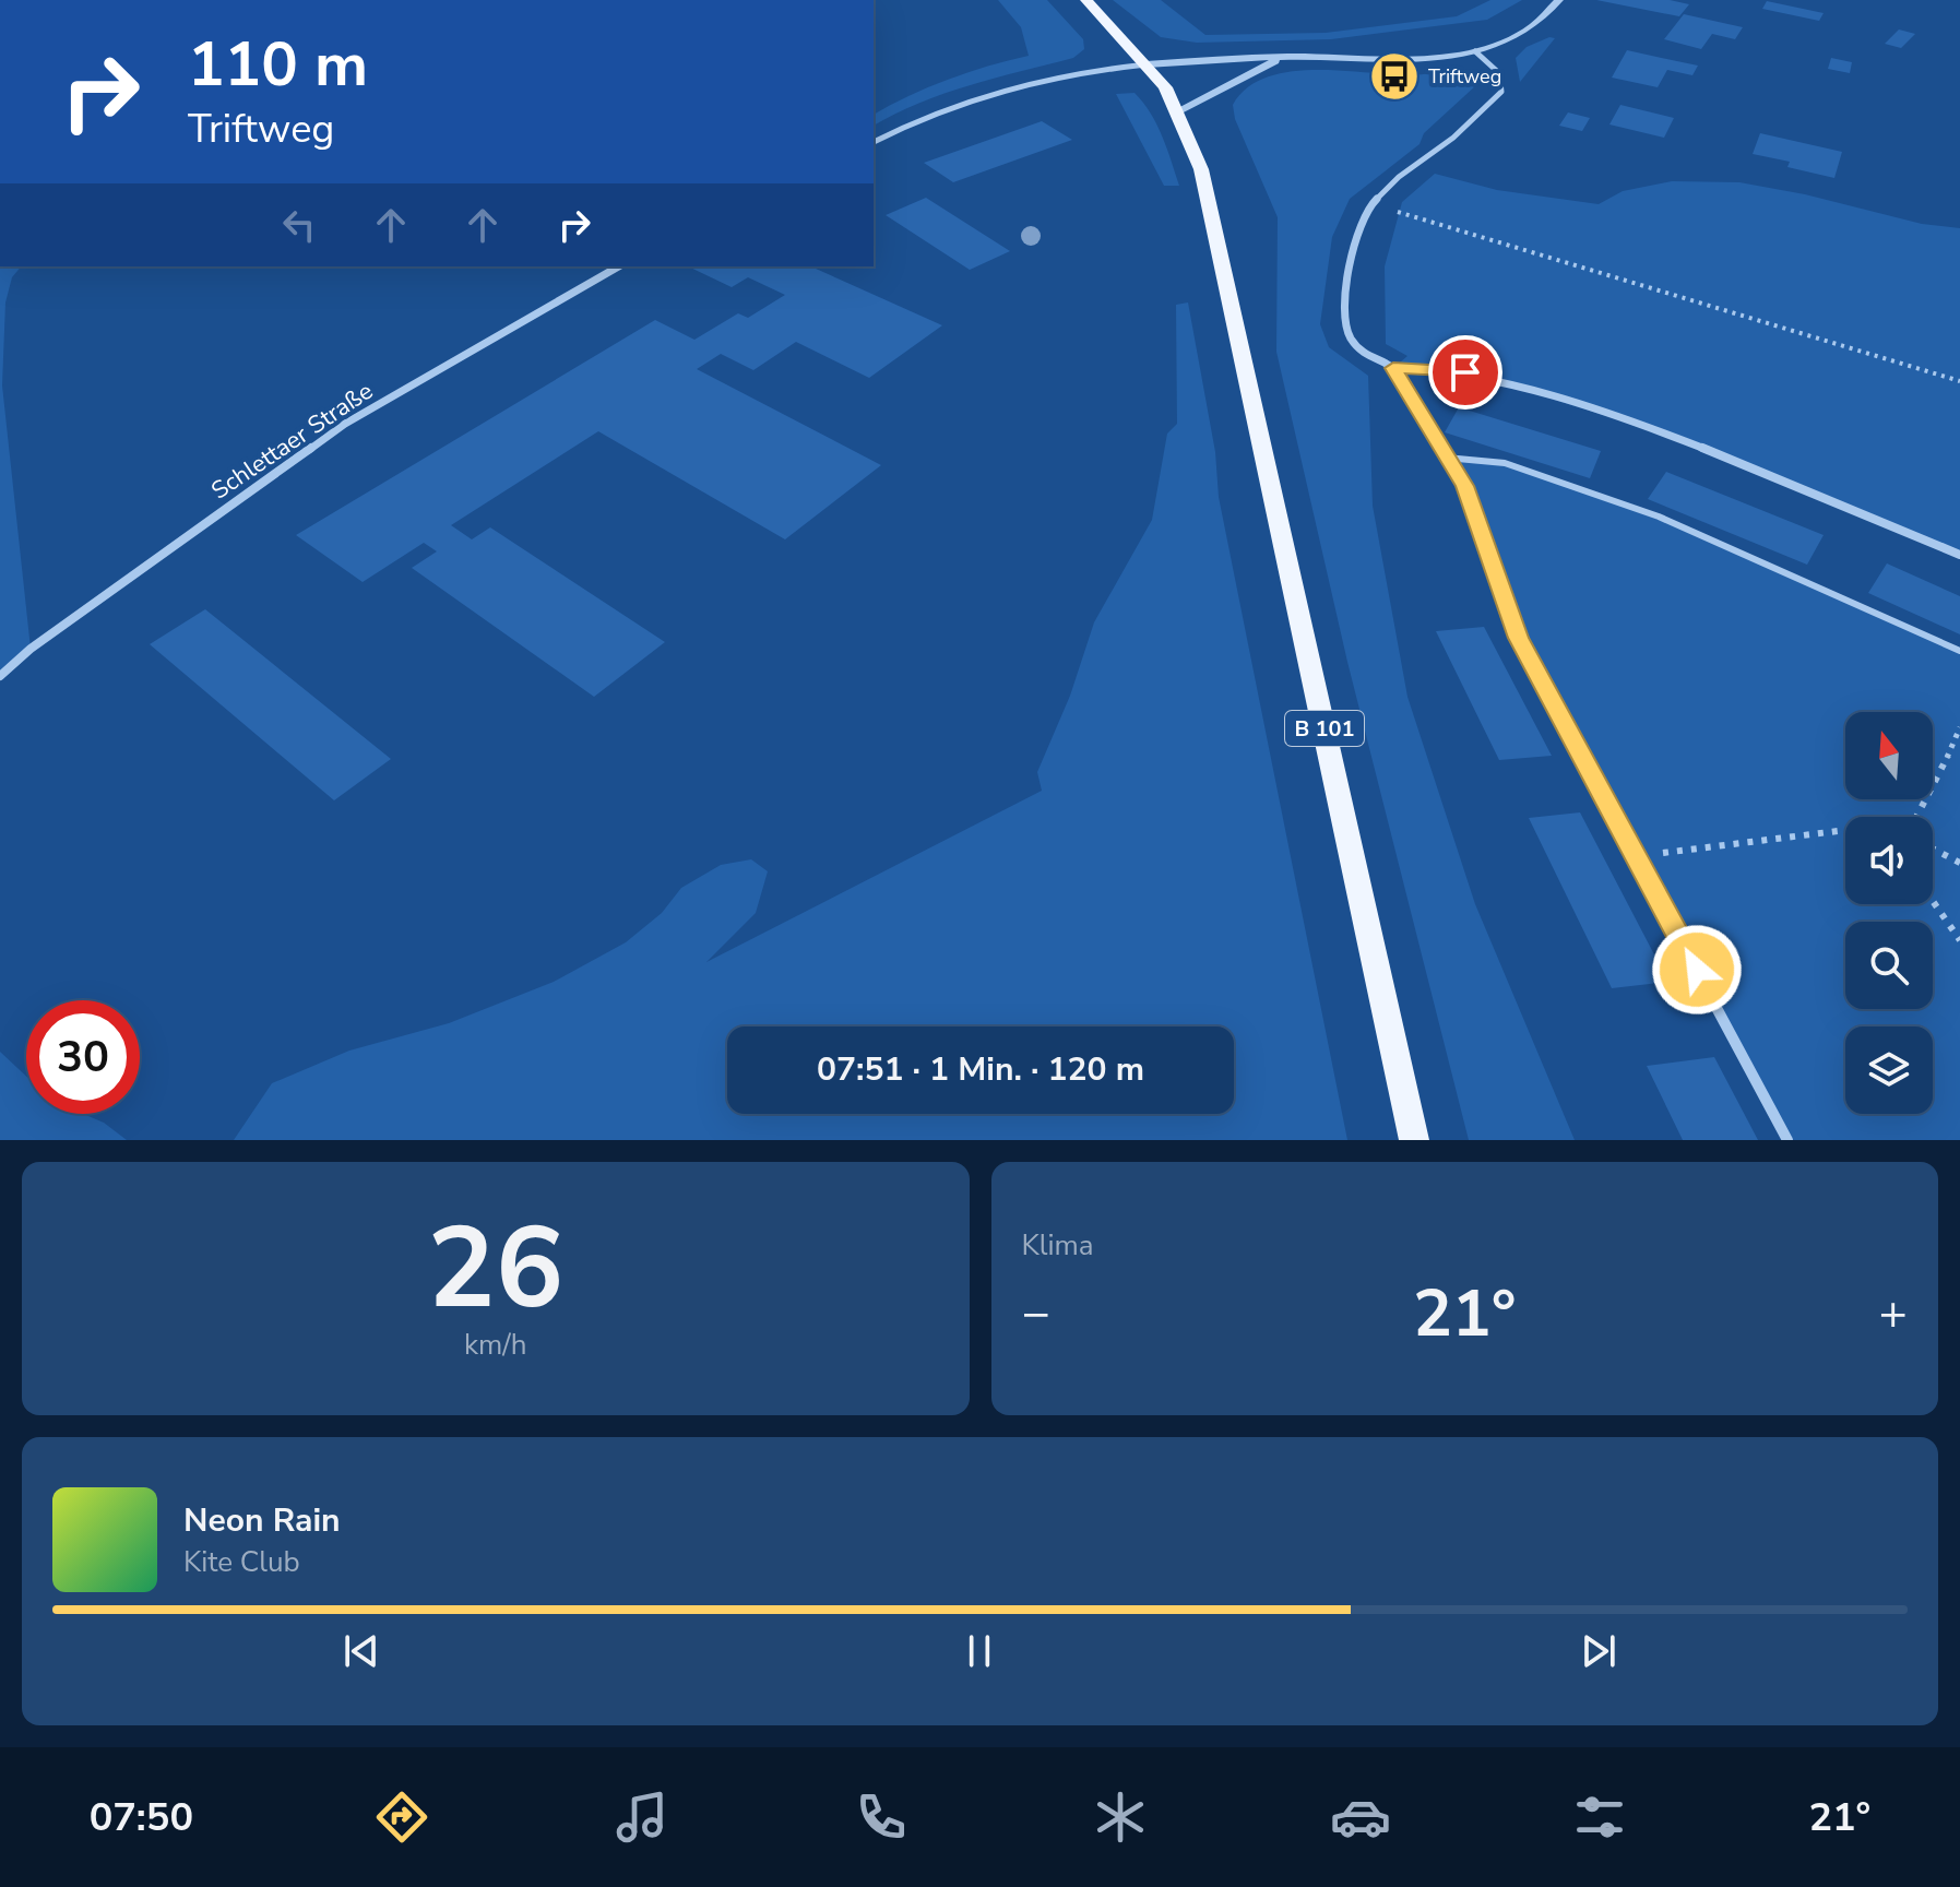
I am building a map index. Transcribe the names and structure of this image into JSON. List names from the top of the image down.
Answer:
{
  "streets": {
    "main road": ["B 101"],
    "street": ["Schlettaer Straße"]
  },
  "places": {
    "bus stop": ["Triftweg"]
  },
  "north": "top",
  "page": {
    "turn": ["110 m", "Triftweg"],
    "limit": "30",
    "trip": "07:51 · 1 Min. · 120 m",
    "tile": [
      ["26", "km/h"],
      "Klima"
    ],
    "heat": ["−", "21°", "+"],
    "song": ["Neon Rain", "Kite Club"],
    "tabs": ["07:50", "21°"]
  }
}
